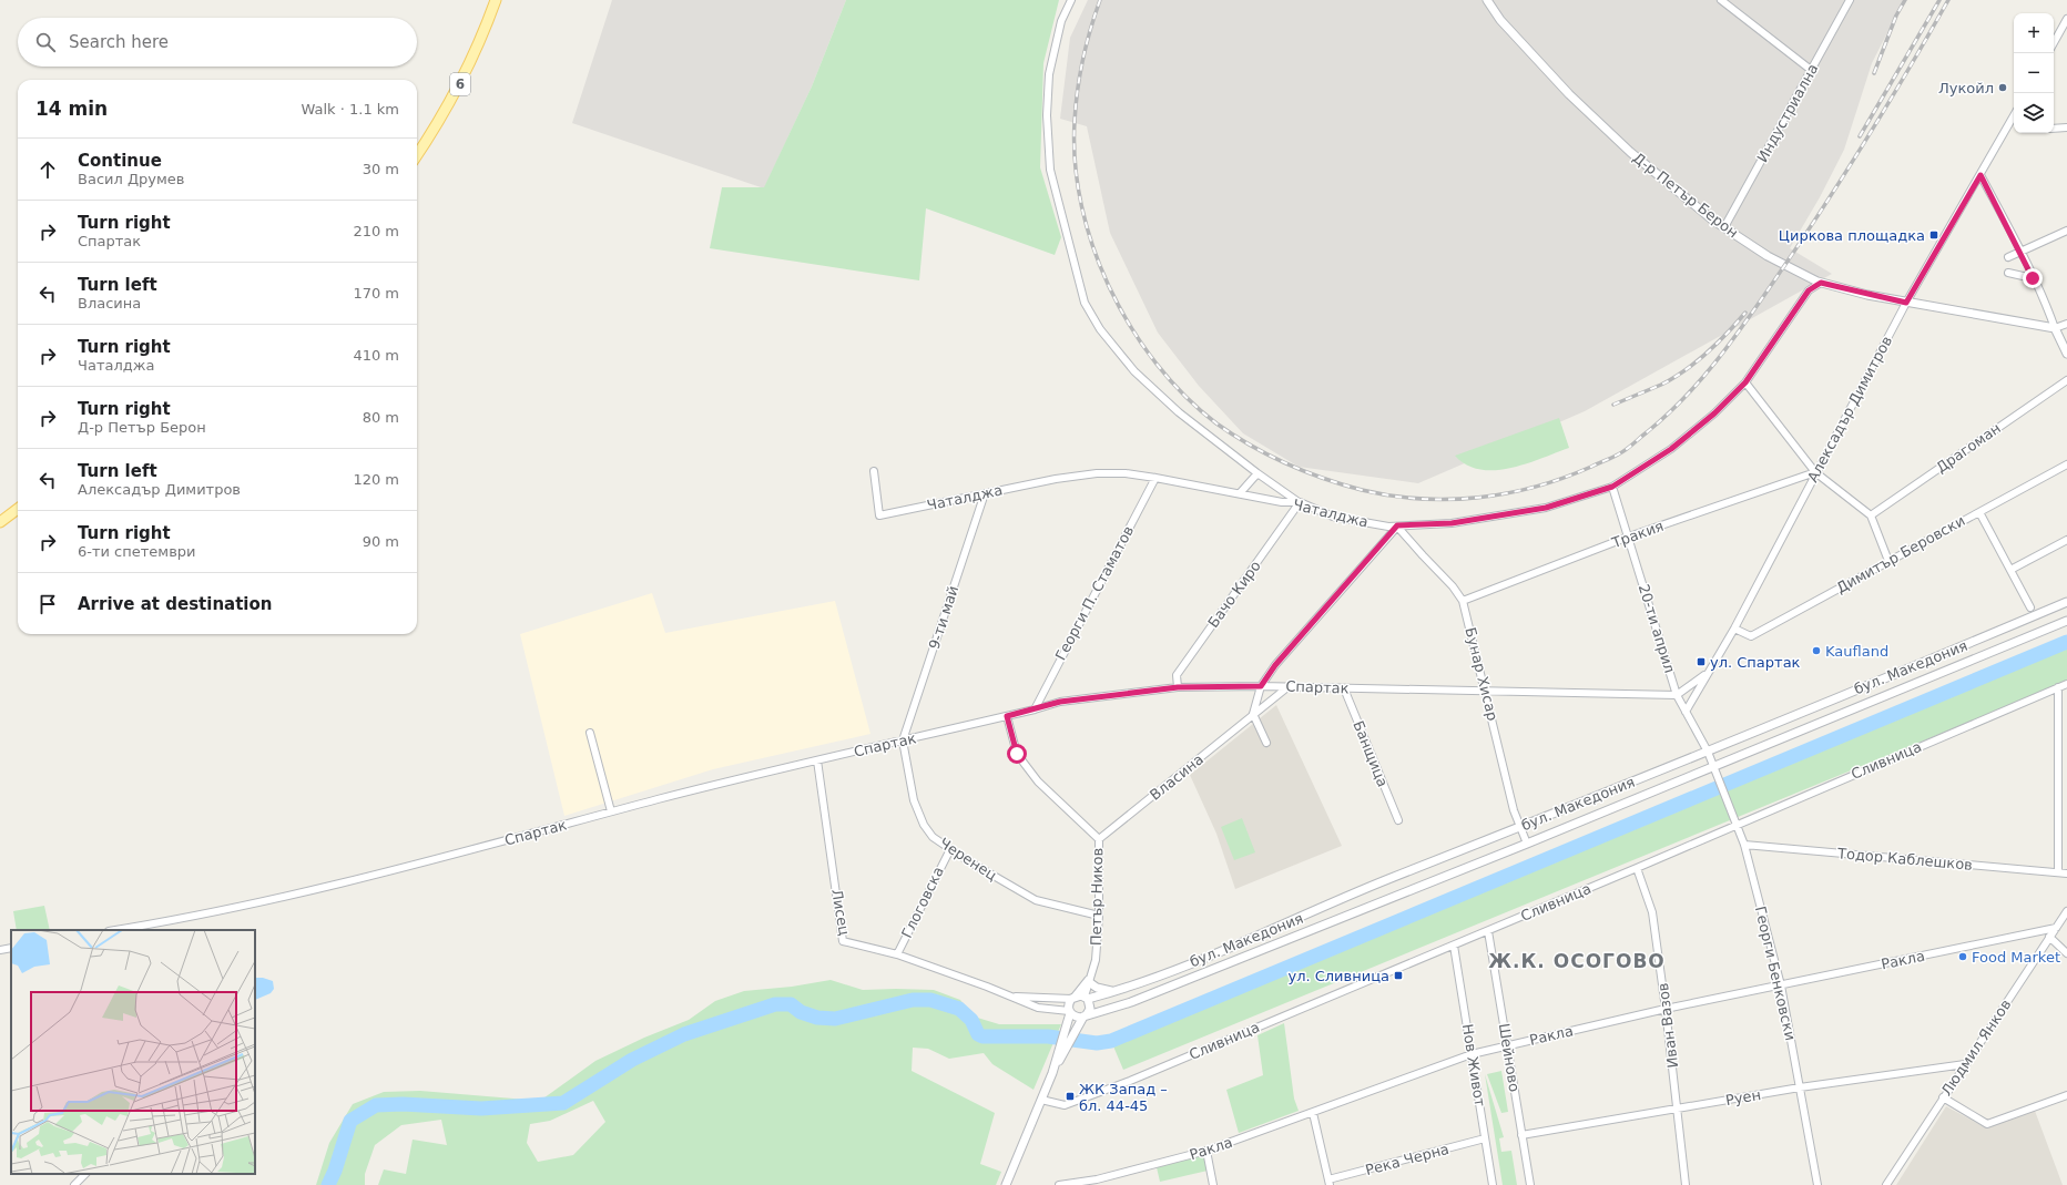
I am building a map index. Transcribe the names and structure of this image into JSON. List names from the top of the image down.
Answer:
{
  "streets": {
    "main road": ["6"],
    "street": [
      "Индустриална",
      "Д-р Петър Берон",
      "Алексадър Димитров",
      "Драгоман",
      "Чаталджа",
      "Тракия",
      "Димитър Беровски",
      "Георги П. Стаматов",
      "Бачо Киро",
      "9-ти май",
      "20-ти април",
      "бул. Македония",
      "Бунар Хисар",
      "Спартак",
      "Банщица",
      "Сливница",
      "Власина",
      "Черенец",
      "Тодор Каблешков",
      "Петър Ников",
      "Глоговска",
      "Лисец",
      "Ракла",
      "Георги Бенковски",
      "Иван Вазов",
      "Людмил Янков",
      "Шейново",
      "Нов Живот",
      "Руен",
      "Река Черна"
    ]
  },
  "crossings": [
    ["Индустриална", "Д-р Петър Берон"],
    ["Д-р Петър Берон", "Алексадър Димитров"],
    ["Д-р Петър Берон", "Чаталджа"],
    ["Алексадър Димитров", "Тракия"],
    ["Алексадър Димитров", "Димитър Беровски"],
    ["Алексадър Димитров", "20-ти април"],
    ["Чаталджа", "Георги П. Стаматов"],
    ["Чаталджа", "Бачо Киро"],
    ["Чаталджа", "9-ти май"],
    ["Чаталджа", "20-ти април"],
    ["Чаталджа", "Бунар Хисар"],
    ["Тракия", "20-ти април"],
    ["Тракия", "Бунар Хисар"],
    ["Георги П. Стаматов", "Спартак"],
    ["Бачо Киро", "Спартак"],
    ["9-ти май", "Спартак"],
    ["9-ти май", "Черенец"],
    ["20-ти април", "бул. Македония"],
    ["20-ти април", "Спартак"],
    ["20-ти април", "Георги Бенковски"],
    ["бул. Македония", "Бунар Хисар"],
    ["бул. Македония", "Петър Ников"],
    ["бул. Македония", "Лисец"],
    ["бул. Македония", "Георги Бенковски"],
    ["Бунар Хисар", "Спартак"],
    ["Спартак", "Банщица"],
    ["Спартак", "Власина"],
    ["Спартак", "Черенец"],
    ["Спартак", "Лисец"],
    ["Сливница", "Георги Бенковски"],
    ["Сливница", "Иван Вазов"],
    ["Сливница", "Шейново"],
    ["Сливница", "Нов Живот"],
    ["Власина", "Петър Ников"],
    ["Черенец", "Петър Ников"],
    ["Черенец", "Глоговска"],
    ["Тодор Каблешков", "Георги Бенковски"],
    ["Петър Ников", "Лисец"],
    ["Глоговска", "Лисец"],
    ["Ракла", "Георги Бенковски"],
    ["Ракла", "Иван Вазов"],
    ["Ракла", "Людмил Янков"],
    ["Ракла", "Шейново"],
    ["Ракла", "Нов Живот"],
    ["Георги Бенковски", "Руен"],
    ["Иван Вазов", "Руен"],
    ["Людмил Янков", "Руен"],
    ["Шейново", "Руен"],
    ["Нов Живот", "Река Черна"]
  ],
  "districts": ["Ж.К. ОСОГОВО"],
  "places": {
    "other": ["Лукойл", "Kaufland", "Food Market"],
    "transit": [
      "Циркова площадка",
      "ул. Спартак",
      "ул. Сливница",
      "ЖК Запад – бл. 44-45"
    ]
  },
  "page": {
    "map_buttons": ["+", "−"],
    "search": "Search here",
    "heading": ["14 min", "Walk · 1.1 km"],
    "list": [
      ["Continue", "Васил Друмев", "30 m"],
      ["Turn right", "Спартак", "210 m"],
      ["Turn left", "Власина", "170 m"],
      ["Turn right", "Чаталджа", "410 m"],
      ["Turn right", "Д-р Петър Берон", "80 m"],
      ["Turn left", "Алексадър Димитров", "120 m"],
      ["Turn right", "6-ти спетември", "90 m"],
      "Arrive at destination"
    ]
  }
}
